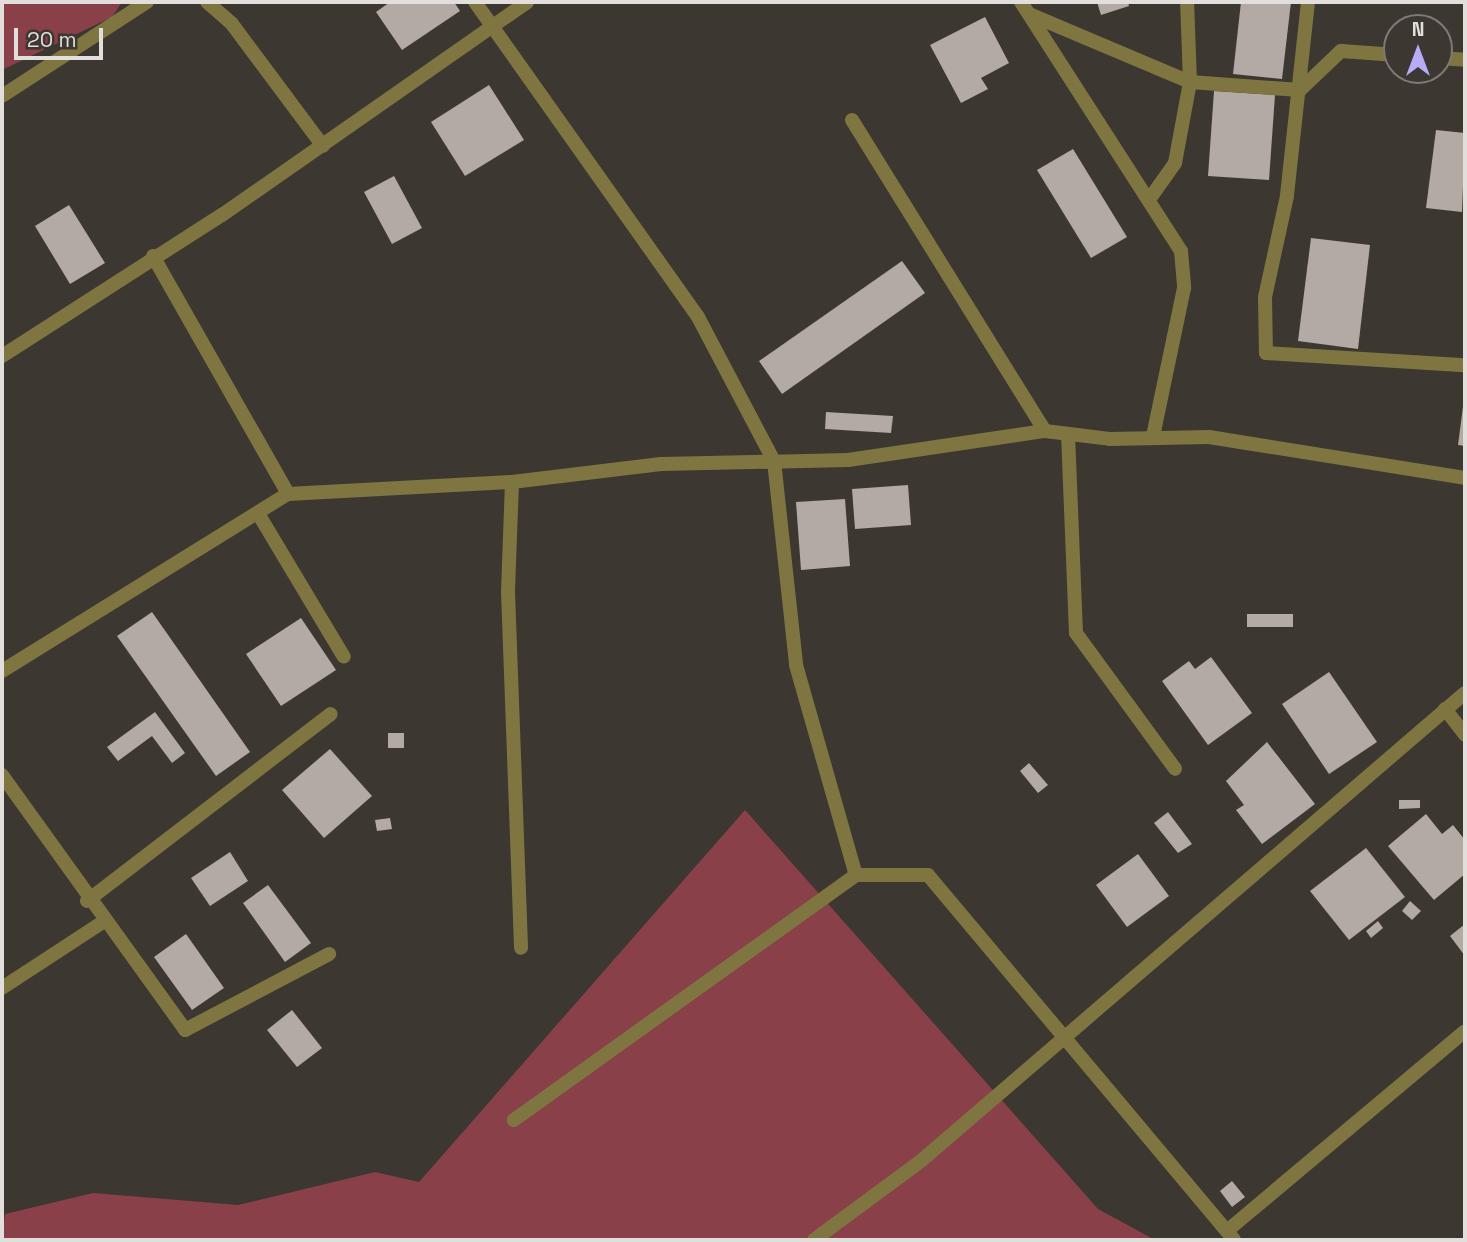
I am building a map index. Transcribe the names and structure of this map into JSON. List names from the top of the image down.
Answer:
{
  "scale_bar": "20 m",
  "north": "top"
}
